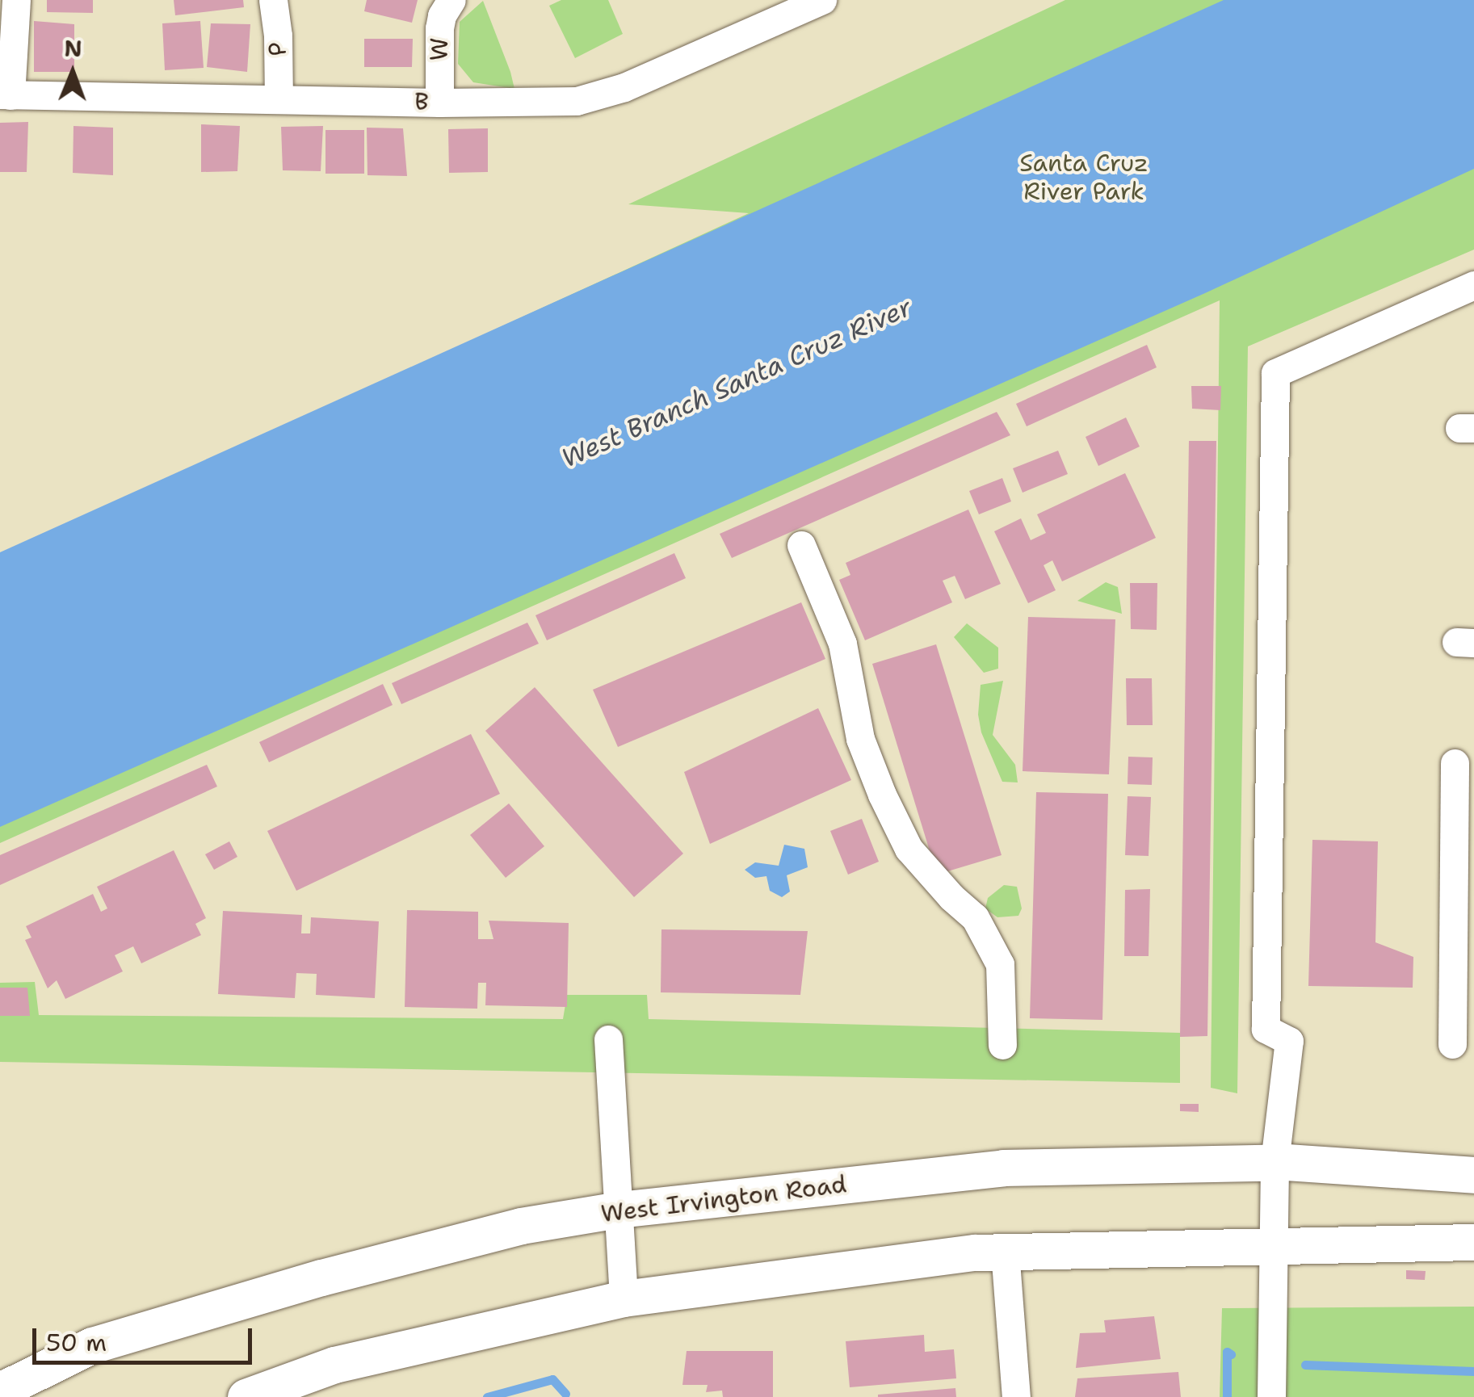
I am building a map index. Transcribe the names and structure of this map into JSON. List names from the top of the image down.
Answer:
{
  "streets": {
    "main road": ["West Irvington Road"],
    "street": ["P", "W", "B"]
  },
  "crossings": [
    ["P", "B"],
    ["W", "B"]
  ],
  "water": ["West Branch Santa Cruz River"],
  "parks": ["Santa Cruz River Park"],
  "scale_bar": "50 m",
  "north": "top"
}
